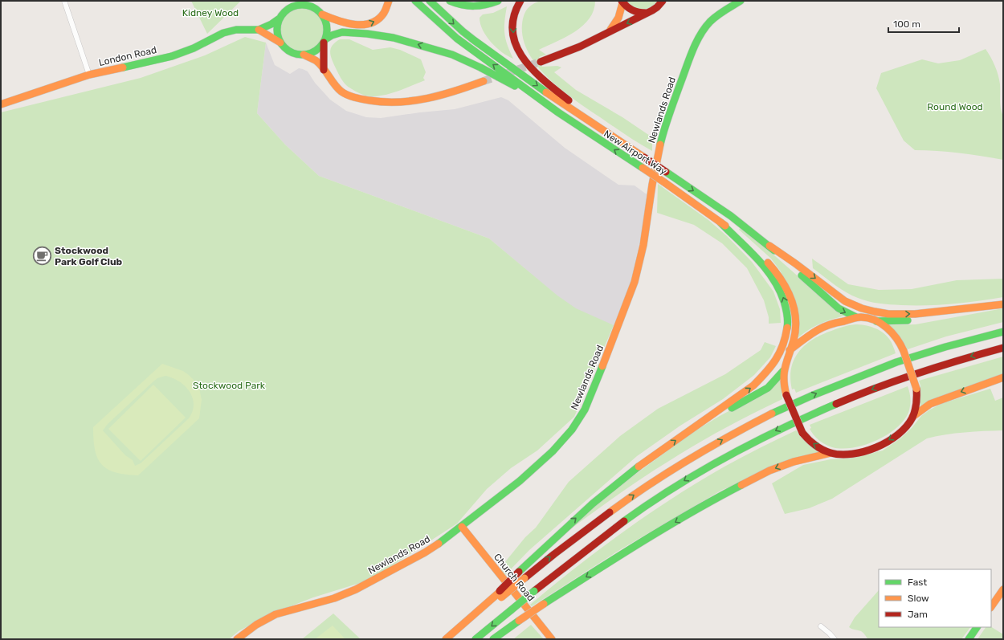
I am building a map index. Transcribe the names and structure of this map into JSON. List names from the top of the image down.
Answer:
{
  "streets": {
    "main road": [
      "London Road",
      "Newlands Road",
      "New Airport Way",
      "Church Road"
    ]
  },
  "crossings": [
    ["Newlands Road", "Church Road"]
  ],
  "parks": ["Kidney Wood", "Round Wood", "Stockwood Park"],
  "places": {
    "cafe": ["Stockwood Park Golf Club"]
  },
  "legend": ["Fast", "Slow", "Jam"],
  "scale_bar": "100 m"
}
